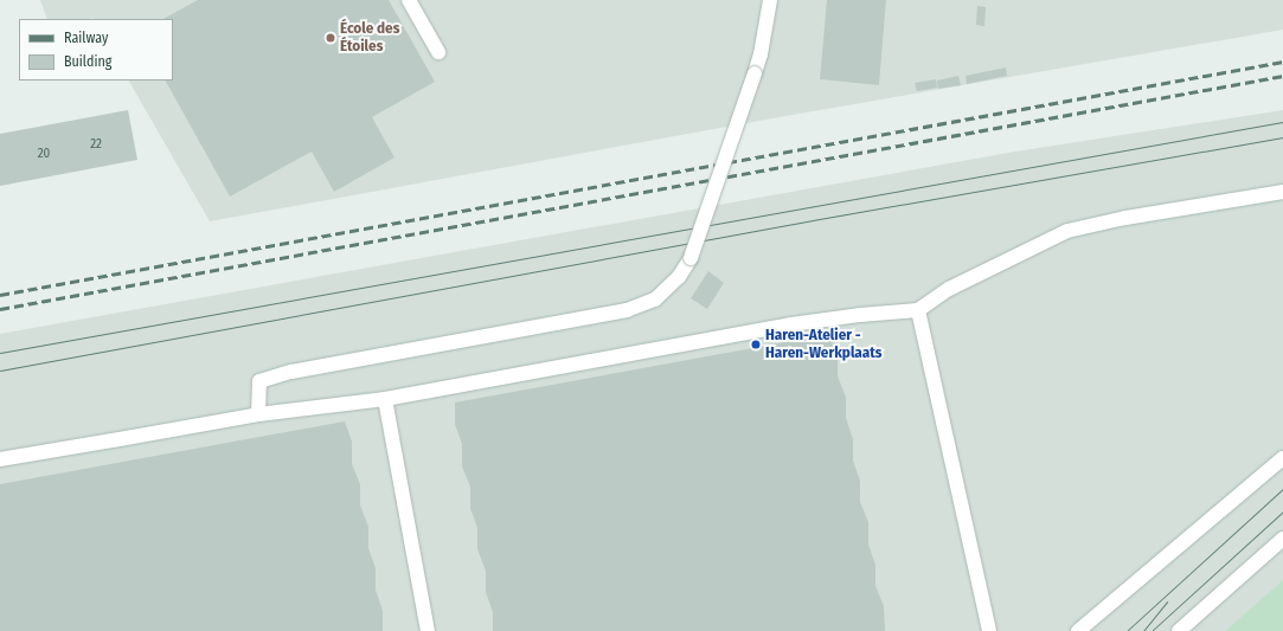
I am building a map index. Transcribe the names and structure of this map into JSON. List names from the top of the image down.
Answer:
{
  "places": ["École des Étoiles", "Haren-Atelier - Haren-Werkplaats"],
  "house_numbers": ["22", "20"],
  "legend": ["Railway", "Building"]
}
